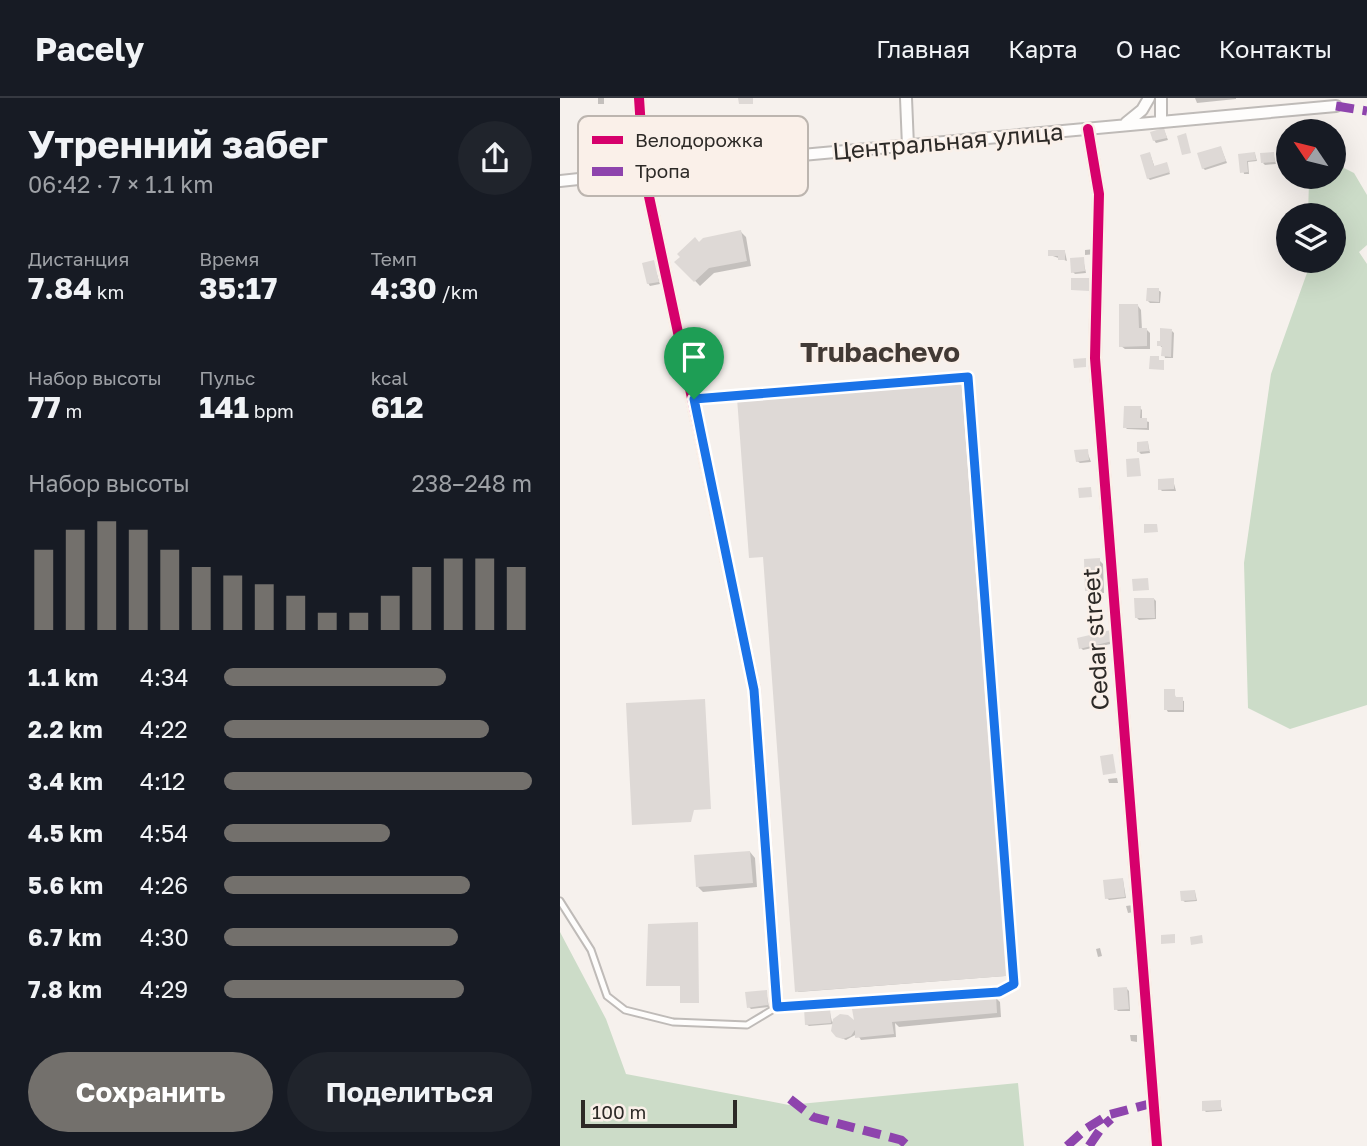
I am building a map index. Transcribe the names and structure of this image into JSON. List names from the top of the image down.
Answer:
{
  "streets": {
    "street": ["Центральная улица", "Cedar street"]
  },
  "crossings": [
    ["Центральная улица", "Cedar street"]
  ],
  "districts": ["Trubachevo"],
  "legend": ["Велодорожка", "Тропа"],
  "scale_bar": "100 m",
  "north": "top left",
  "page": {
    "header": "Pacely",
    "nav": [
      "Главная",
      "Карта",
      "О нас",
      "Контакты"
    ],
    "heading": ["Утренний забег", "06:42 · 7 × 1.1 km"],
    "stats": [
      ["Дистанция", "7.84 km"],
      ["Время", "35:17"],
      ["Темп", "4:30 /km"],
      ["Набор высоты", "77 m"],
      ["Пульс", "141 bpm"],
      ["kcal", "612"]
    ],
    "chart": ["Набор высоты", "238–248 m"],
    "list": [
      {
        "name": "1.1 km",
        "note": "4:34"
      },
      {
        "name": "2.2 km",
        "note": "4:22"
      },
      {
        "name": "3.4 km",
        "note": "4:12"
      },
      {
        "name": "4.5 km",
        "note": "4:54"
      },
      {
        "name": "5.6 km",
        "note": "4:26"
      },
      {
        "name": "6.7 km",
        "note": "4:30"
      },
      {
        "name": "7.8 km",
        "note": "4:29"
      }
    ],
    "buttons": ["Сохранить", "Поделиться"],
    "scale": "100 m"
  }
}
